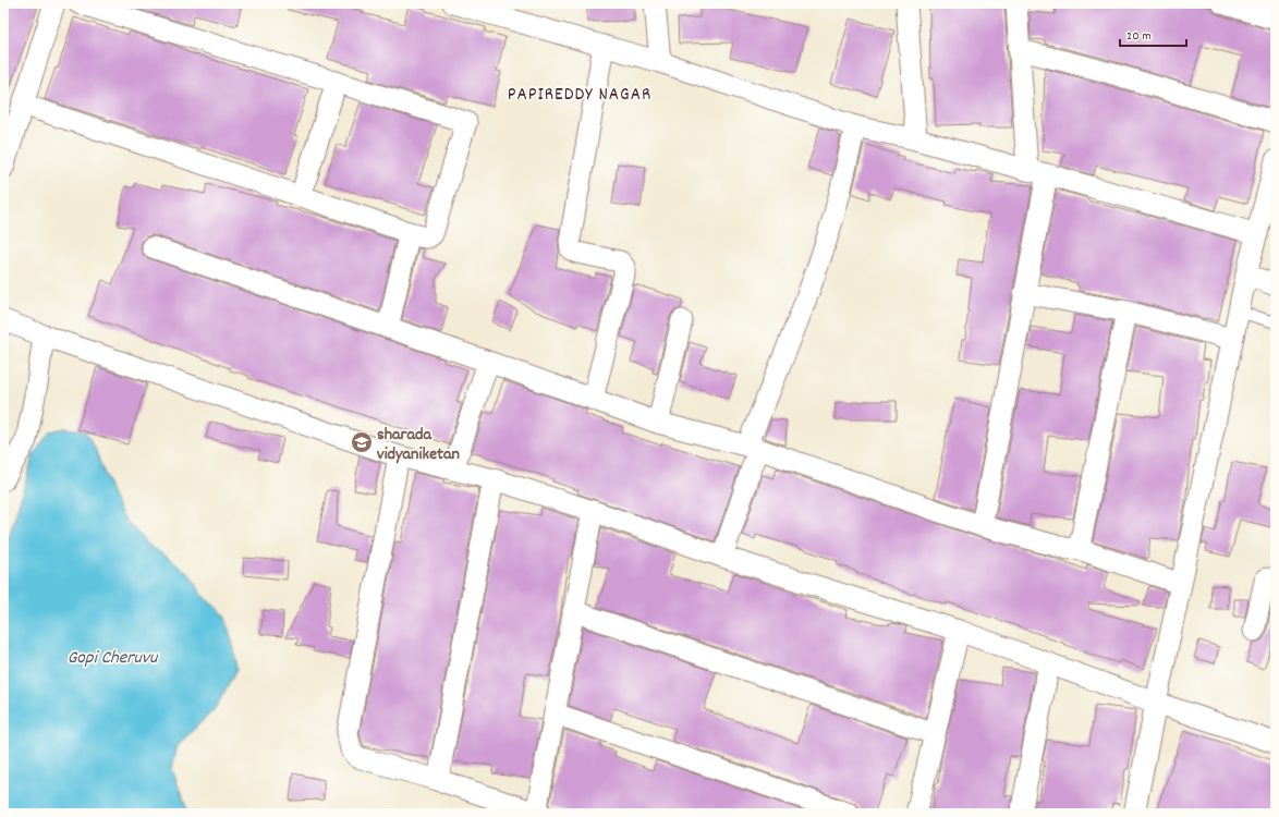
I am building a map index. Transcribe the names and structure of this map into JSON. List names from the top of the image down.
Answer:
{
  "districts": ["PAPIREDDY NAGAR"],
  "water": ["Gopi Cheruvu"],
  "places": {
    "school or university": ["sharada vidyaniketan"]
  },
  "scale_bar": "20 m"
}
